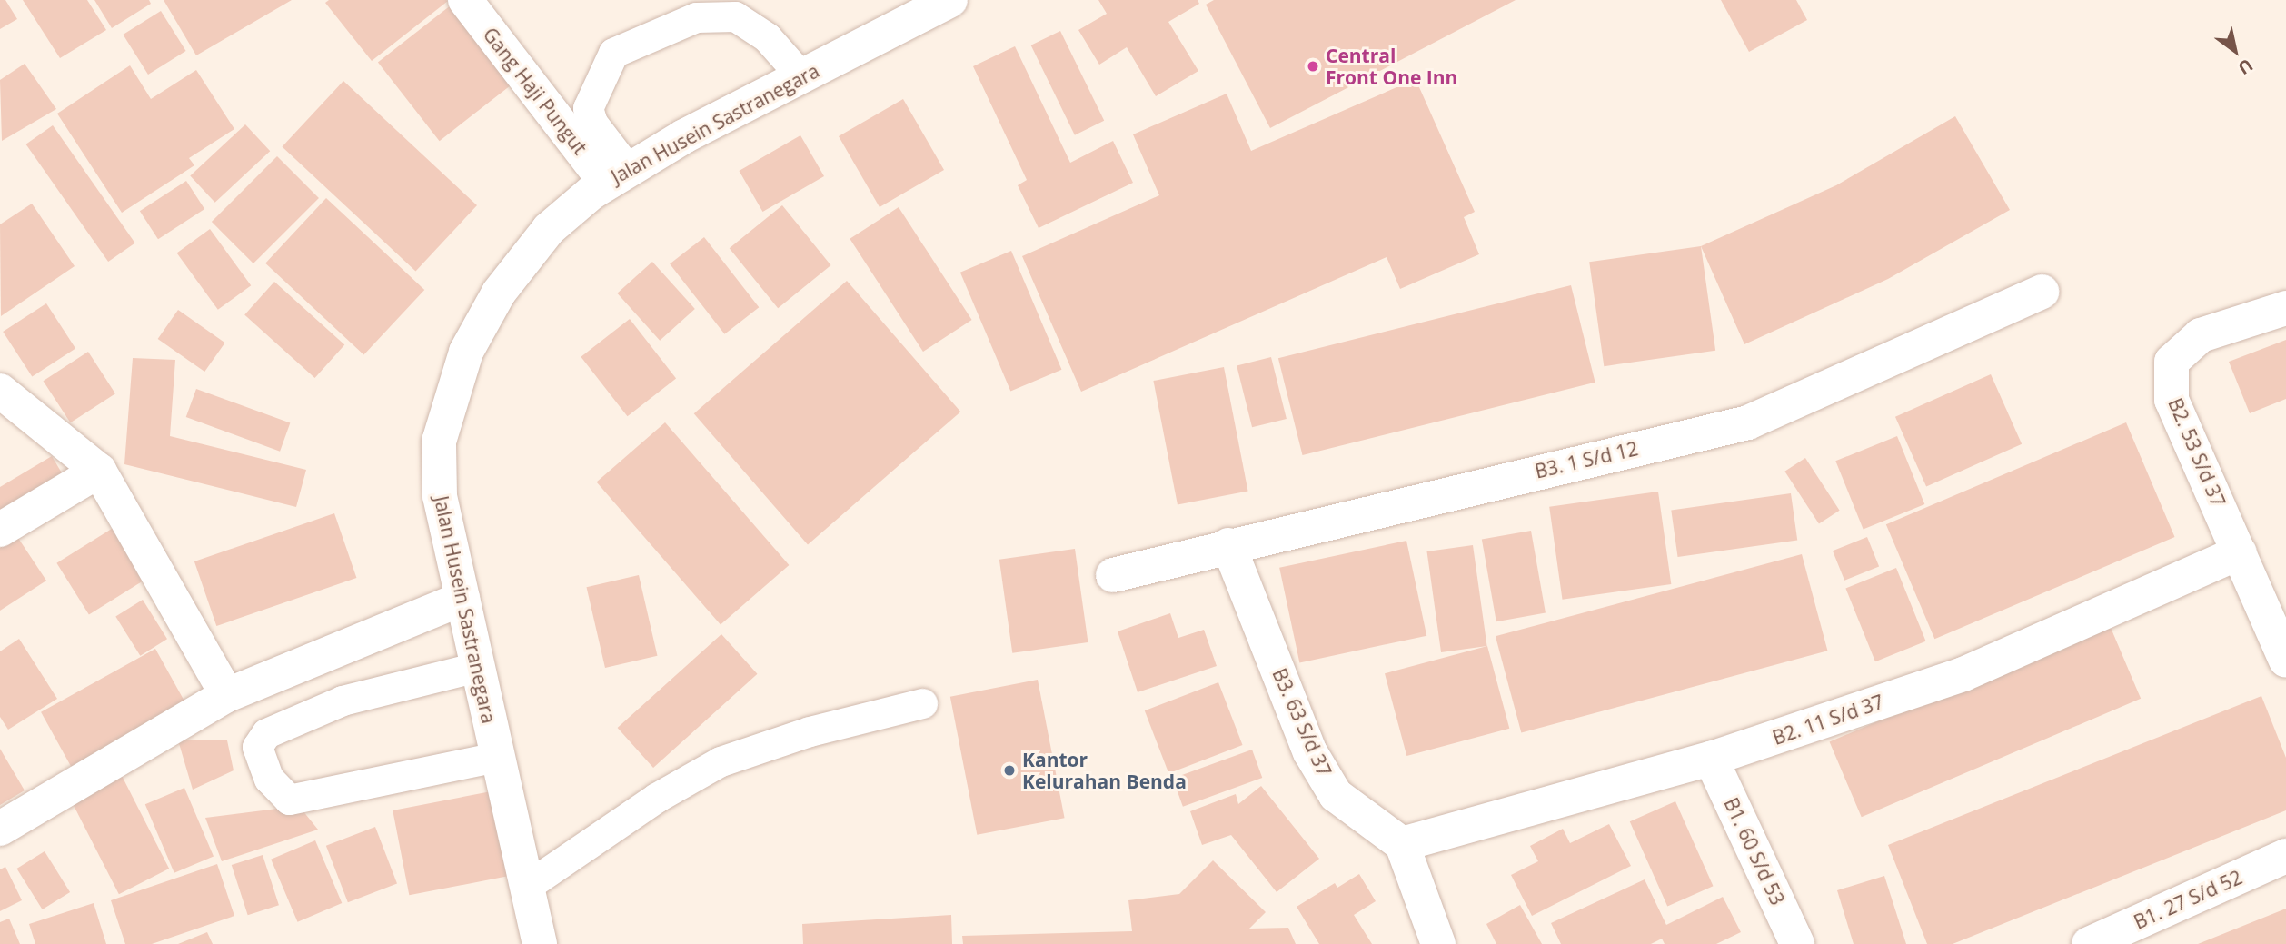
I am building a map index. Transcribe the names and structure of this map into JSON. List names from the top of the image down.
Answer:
{
  "streets": {
    "street": [
      "Gang Haji Pungut",
      "Jalan Husein Sastranegara",
      "B2. 53 S/d 37",
      "B3. 1 S/d 12",
      "B2. 11 S/d 37",
      "B3. 63 S/d 37",
      "B1. 60 S/d 53",
      "B1. 27 S/d 52"
    ]
  },
  "crossings": [
    ["Gang Haji Pungut", "Jalan Husein Sastranegara"],
    ["B2. 53 S/d 37", "B2. 11 S/d 37"],
    ["B3. 1 S/d 12", "B3. 63 S/d 37"],
    ["B2. 11 S/d 37", "B3. 63 S/d 37"],
    ["B2. 11 S/d 37", "B1. 60 S/d 53"]
  ],
  "places": ["Central Front One Inn", "Kantor Kelurahan Benda"],
  "north": "bottom right"
}
